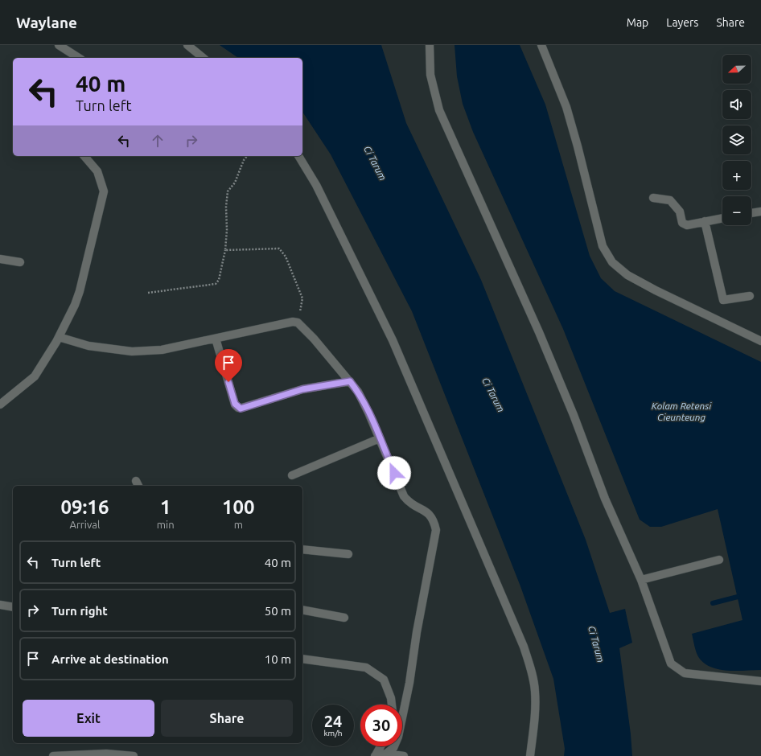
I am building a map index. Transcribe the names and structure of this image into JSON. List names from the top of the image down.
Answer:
{
  "water": ["Ci Tarum", "Kolam Retensi Cieunteung"],
  "north": "left",
  "page": {
    "header": "Waylane",
    "nav": ["Map", "Layers", "Share"],
    "map_buttons": ["+", "−"],
    "turn": ["40 m", "Turn left"],
    "eta": [
      "09:16",
      "Arrival",
      "1",
      "min",
      "100",
      "m"
    ],
    "list": [
      {
        "name": "Turn left",
        "value": "40 m"
      },
      {
        "name": "Turn right",
        "value": "50 m"
      },
      {
        "name": "Arrive at destination",
        "value": "10 m"
      }
    ],
    "buttons": ["Exit", "Share"],
    "speed": "24 km/h",
    "limit": "30"
  }
}
